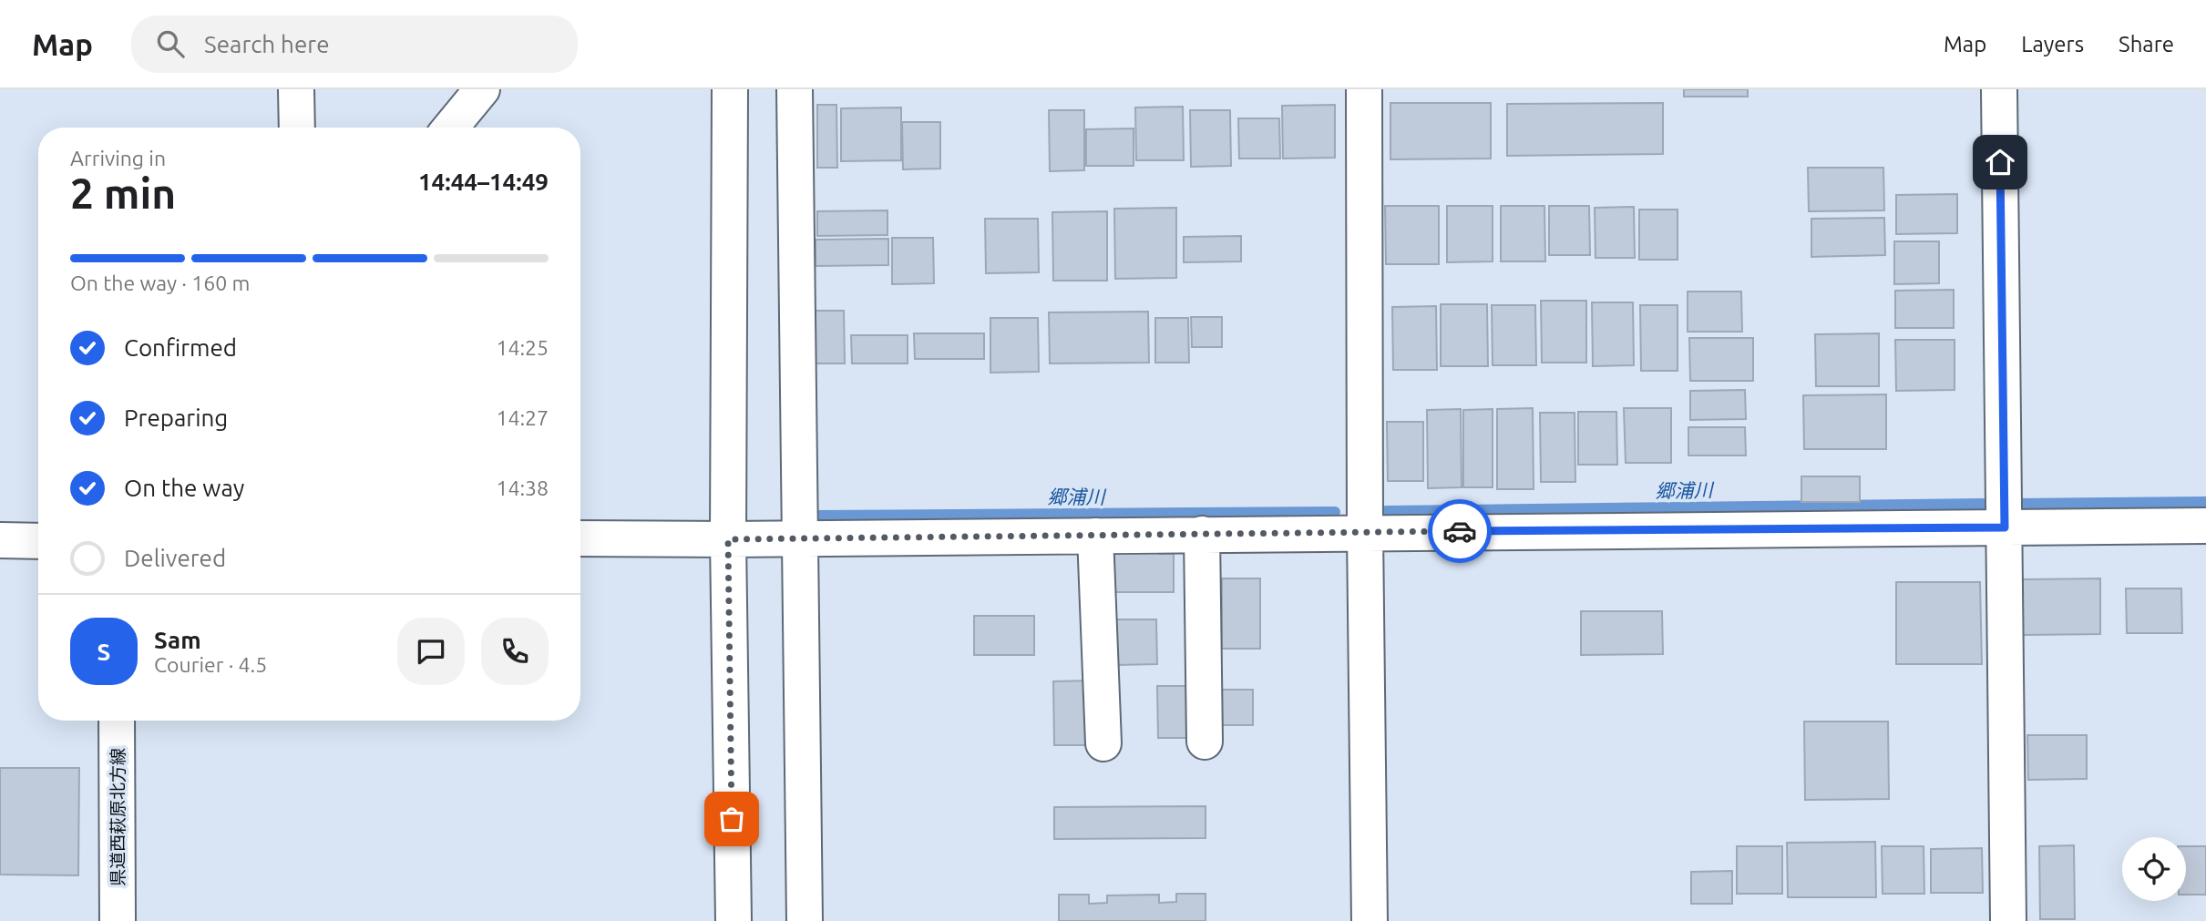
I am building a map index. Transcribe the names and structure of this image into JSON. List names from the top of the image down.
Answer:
{
  "streets": {
    "street": ["県道西萩原北方線"]
  },
  "water": ["郷浦川"],
  "page": {
    "header": "Map",
    "search": "Search here",
    "nav": ["Map", "Layers", "Share"],
    "heading": ["2 min", "Arriving in", "14:44–14:49"],
    "panel": ["Sam", "Courier · 4.5"],
    "bar": "On the way · 160 m",
    "list": [
      ["Confirmed", "14:25"],
      ["Preparing", "14:27"],
      ["On the way", "14:38"],
      "Delivered"
    ],
    "round": "S"
  }
}
